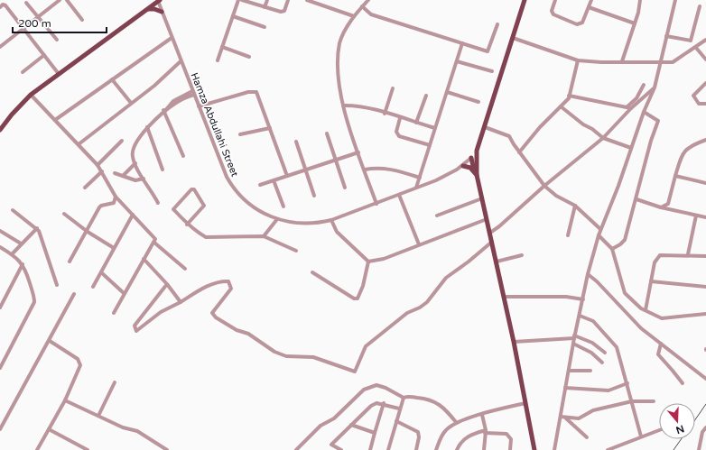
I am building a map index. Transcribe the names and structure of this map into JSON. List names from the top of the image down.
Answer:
{
  "streets": {
    "street": ["Hamza Abdullahi Street"]
  },
  "scale_bar": "200 m",
  "north": "bottom"
}
